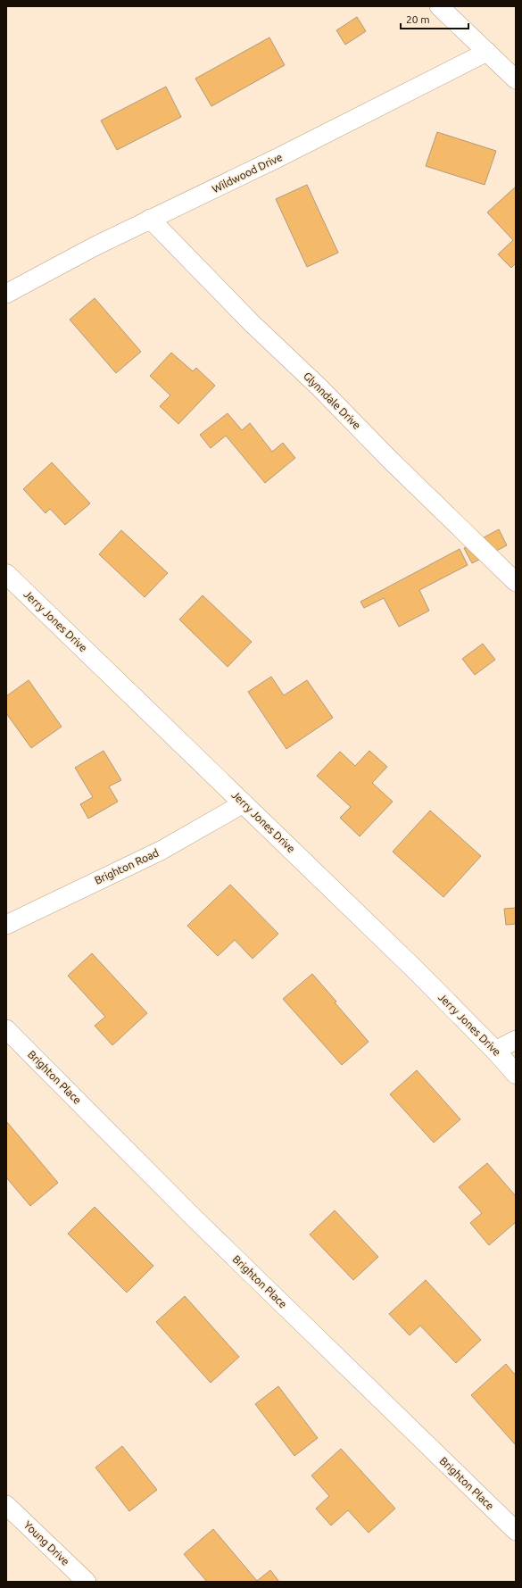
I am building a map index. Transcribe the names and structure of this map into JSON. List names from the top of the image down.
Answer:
{
  "streets": {
    "main road": ["Jerry Jones Drive"],
    "street": [
      "Wildwood Drive",
      "Glynndale Drive",
      "Brighton Road",
      "Brighton Place",
      "Young Drive"
    ]
  },
  "crossings": [
    ["Wildwood Drive", "Glynndale Drive"],
    ["Jerry Jones Drive", "Brighton Road"]
  ],
  "scale_bar": "20 m"
}
